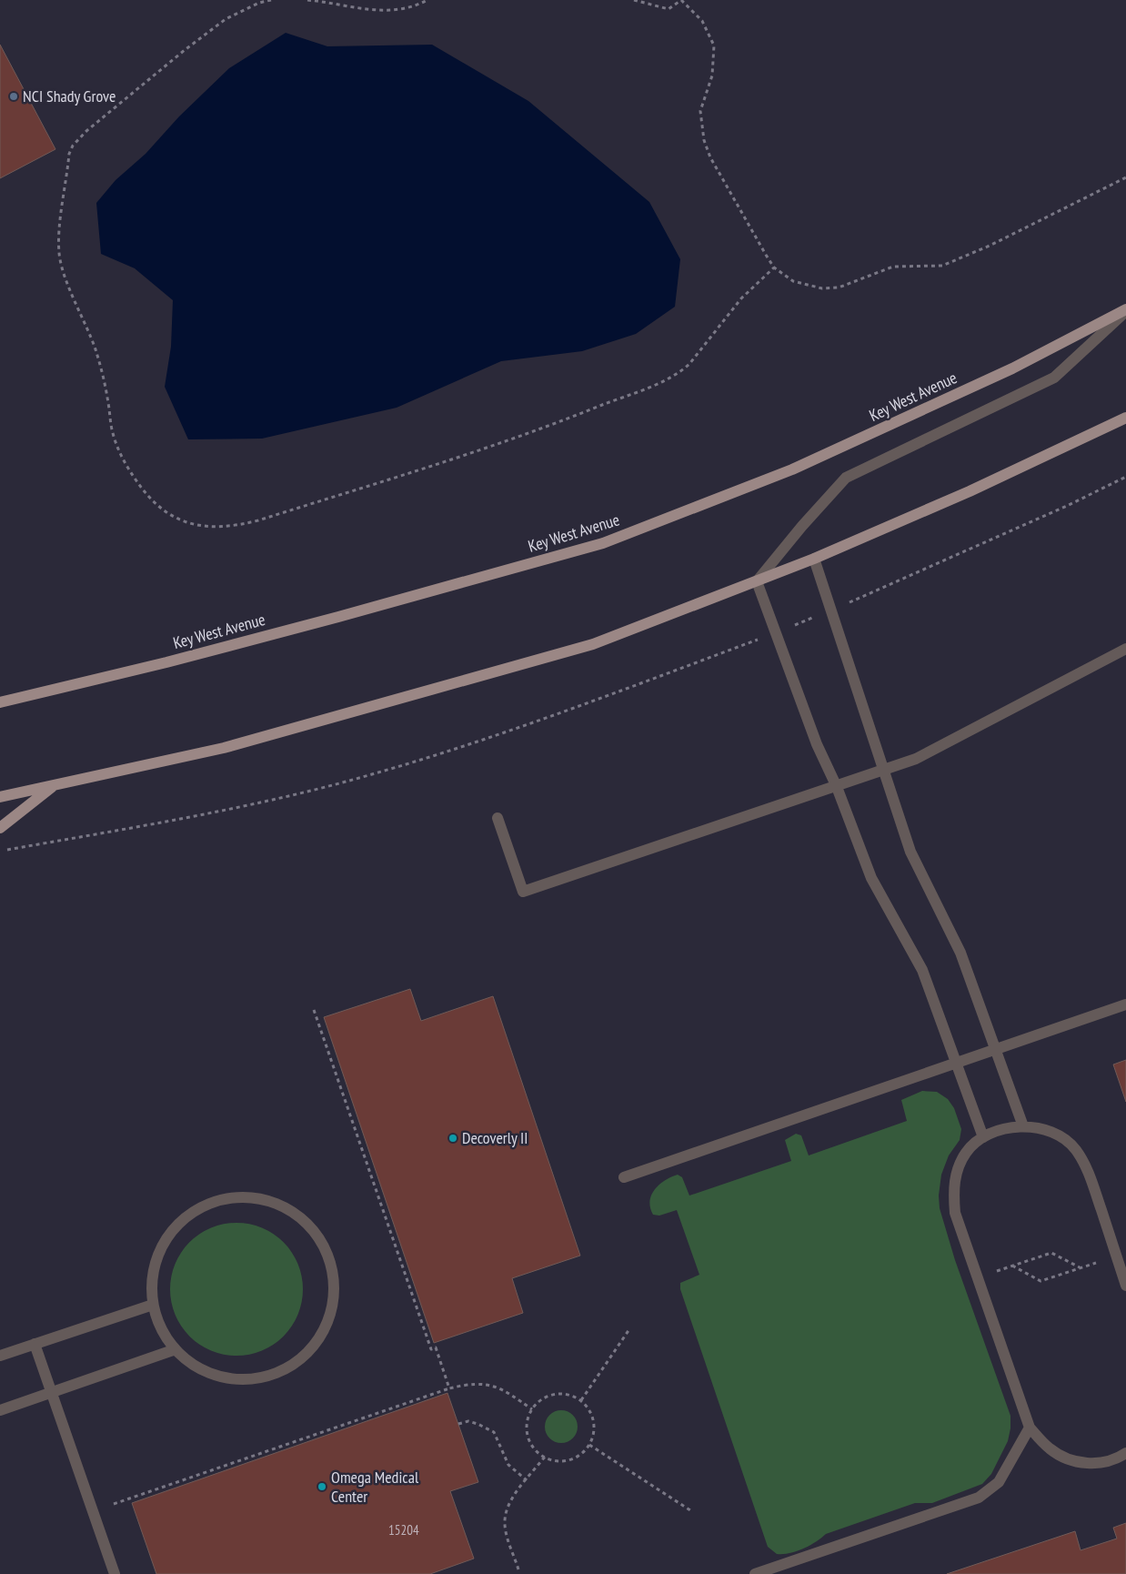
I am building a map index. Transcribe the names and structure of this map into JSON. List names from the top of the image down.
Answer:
{
  "streets": {
    "main road": ["Key West Avenue"]
  },
  "places": ["NCI Shady Grove", "Decoverly II", "Omega Medical Center"],
  "house_numbers": ["15204"]
}
